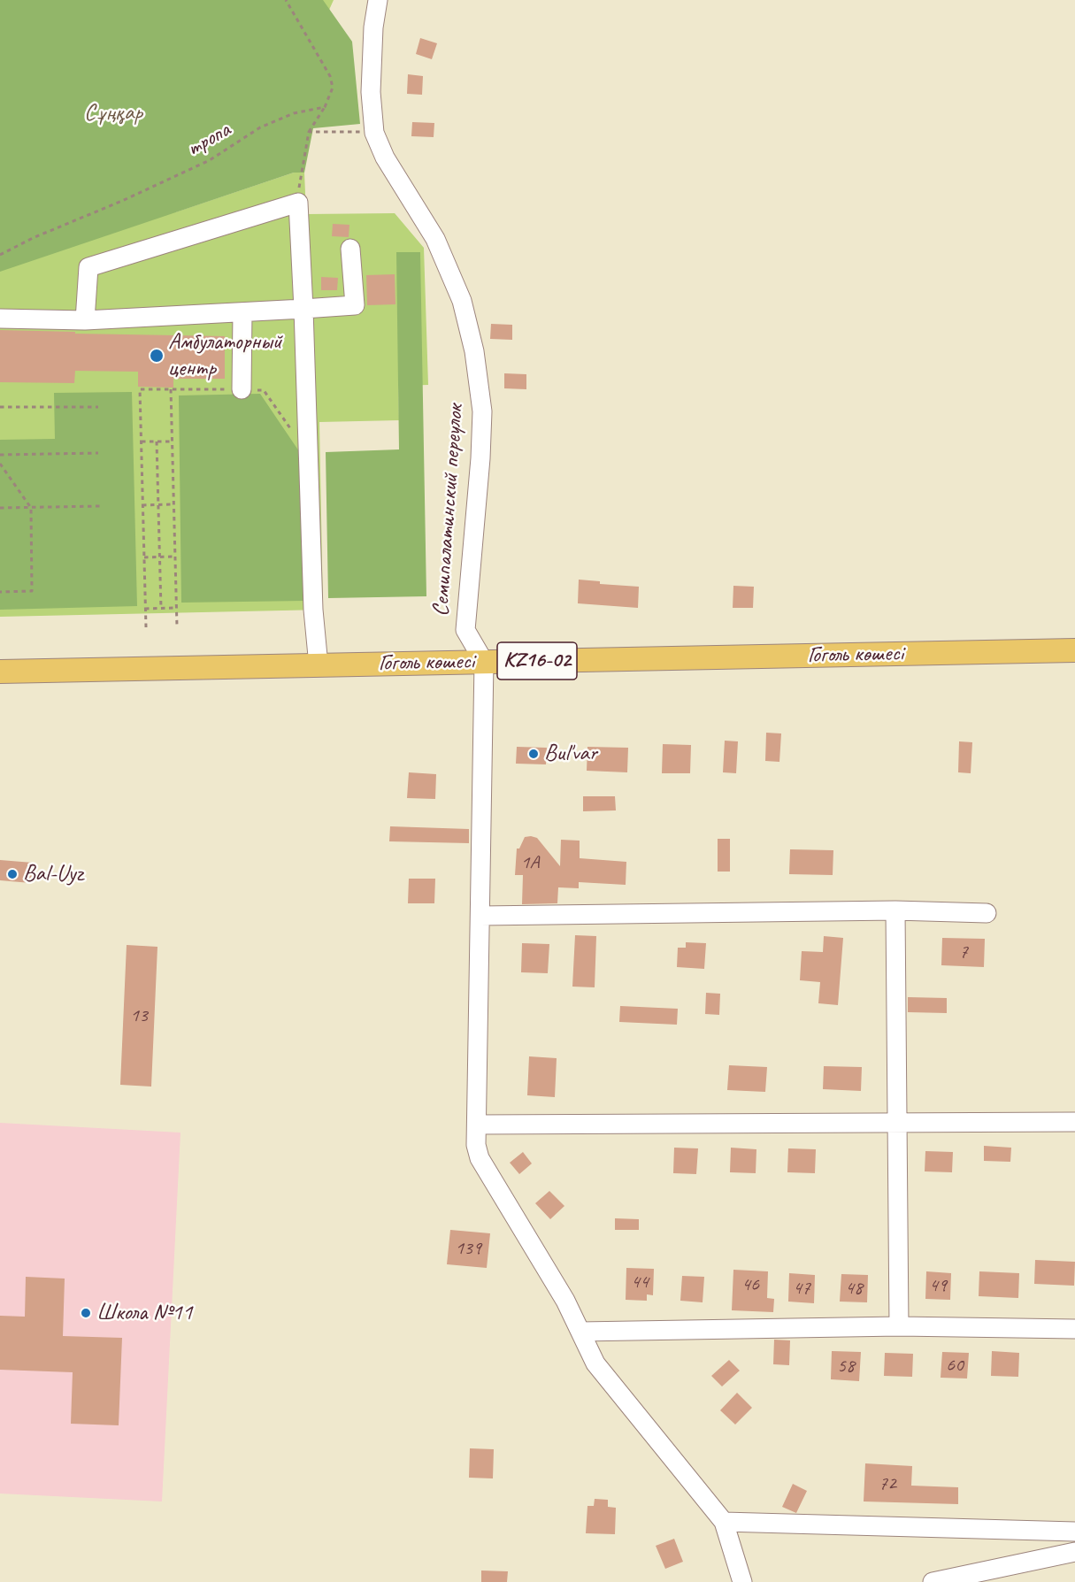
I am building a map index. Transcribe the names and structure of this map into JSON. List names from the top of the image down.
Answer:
{
  "streets": {
    "main road": ["Гоголь көшесі", "KZ16-02"],
    "street": ["Семипалатинский переулок"],
    "path": ["тропа"]
  },
  "crossings": [
    ["Семипалатинский переулок", "Гоголь көшесі"]
  ],
  "parks": ["Сұңқар"],
  "places": [
    "Амбулаторный центр",
    "Bul'var",
    "Bal-Uyz",
    "Школа №11"
  ],
  "house_numbers": [
    "1А",
    "7",
    "13",
    "139",
    "44",
    "46",
    "49",
    "47",
    "48",
    "60",
    "58",
    "72"
  ]
}
